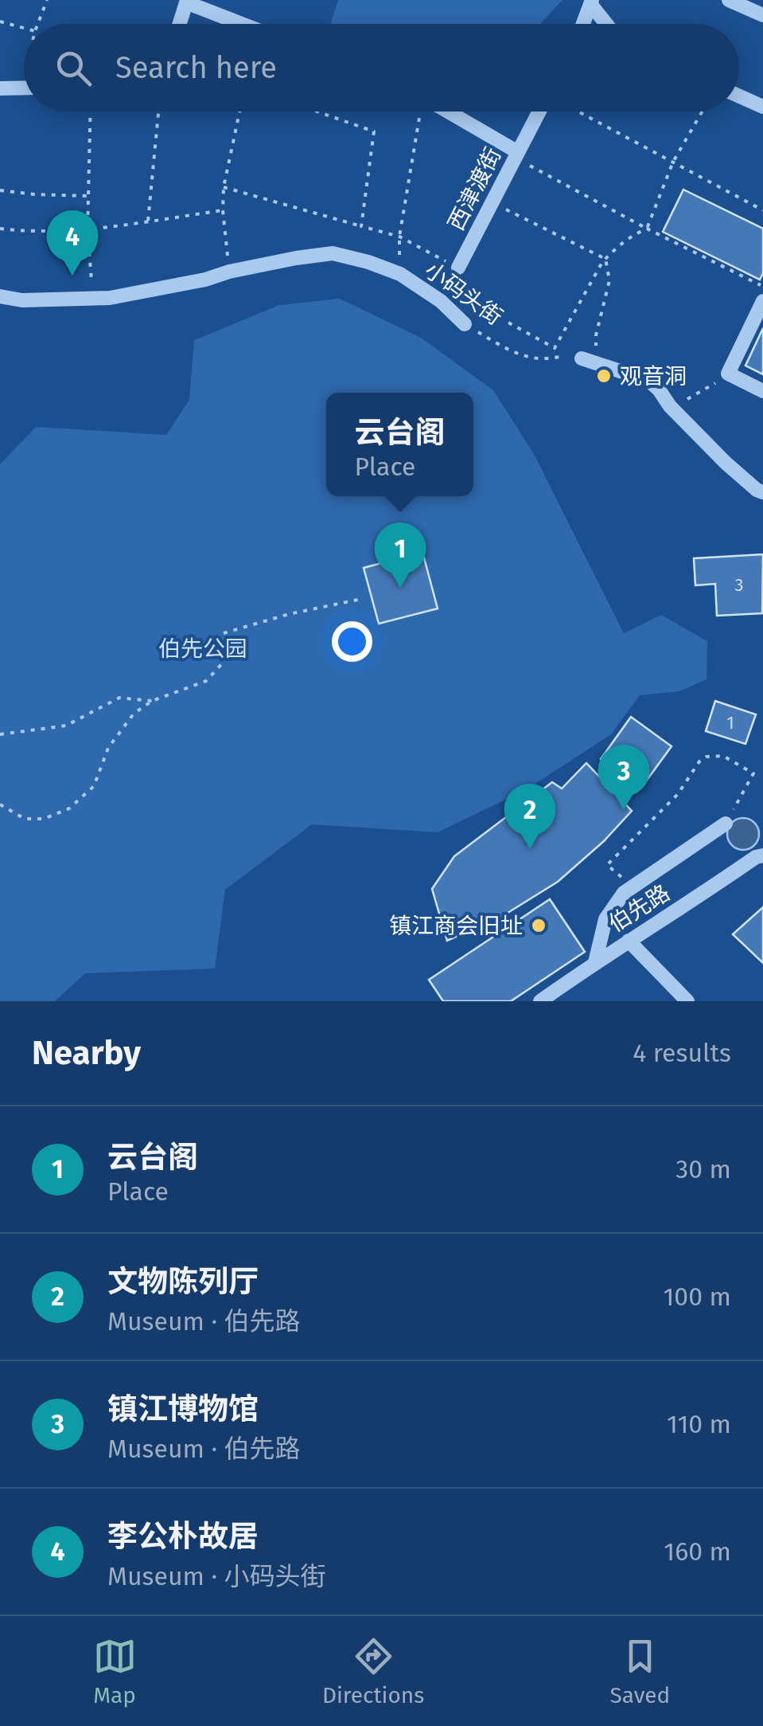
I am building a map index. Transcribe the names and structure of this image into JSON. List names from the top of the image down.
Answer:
{
  "streets": {
    "street": ["西津渡街", "小码头街", "伯先路"]
  },
  "parks": ["伯先公园"],
  "places": ["观音洞", "镇江商会旧址"],
  "house_numbers": ["3", "1"],
  "page": {
    "search": "Search here",
    "pins": [
      "4",
      "1",
      "3",
      "2"
    ],
    "popup": ["云台阁", "Place"],
    "heading": ["Nearby", "4 results"],
    "list": [
      {
        "mark": "1",
        "name": "云台阁",
        "note": "Place",
        "value": "30 m"
      },
      {
        "mark": "2",
        "name": "文物陈列厅",
        "note": "Museum · 伯先路",
        "value": "100 m"
      },
      {
        "mark": "3",
        "name": "镇江博物馆",
        "note": "Museum · 伯先路",
        "value": "110 m"
      },
      {
        "mark": "4",
        "name": "李公朴故居",
        "note": "Museum · 小码头街",
        "value": "160 m"
      }
    ],
    "nav": ["Map", "Directions", "Saved"]
  }
}
